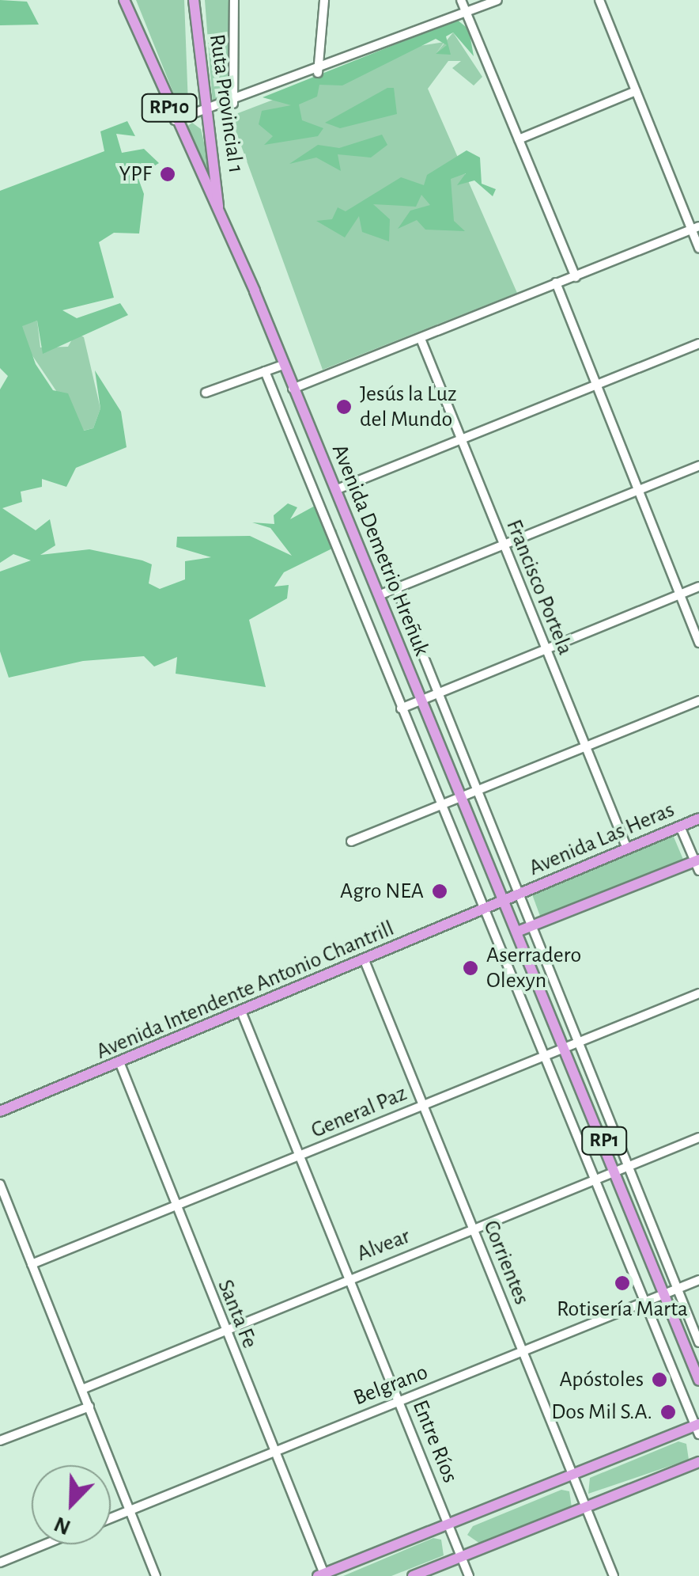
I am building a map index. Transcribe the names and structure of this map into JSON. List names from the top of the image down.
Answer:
{
  "streets": {
    "main road": [
      "Ruta Provincial 1",
      "RP10",
      "Avenida Demetrio Hreñuk",
      "Avenida Las Heras",
      "Avenida Intendente Antonio Chantrill",
      "RP1"
    ],
    "street": [
      "Francisco Portela",
      "General Paz",
      "Alvear",
      "Corrientes",
      "Santa Fe",
      "Belgrano",
      "Entre Ríos"
    ]
  },
  "crossings": [
    ["Ruta Provincial 1", "RP10"],
    ["Ruta Provincial 1", "Avenida Demetrio Hreñuk"],
    ["RP10", "Avenida Demetrio Hreñuk"],
    ["Avenida Demetrio Hreñuk", "Avenida Las Heras"],
    ["Avenida Demetrio Hreñuk", "Avenida Intendente Antonio Chantrill"],
    ["Avenida Demetrio Hreñuk", "RP1"],
    ["Francisco Portela", "Avenida Las Heras"],
    ["Avenida Las Heras", "Avenida Intendente Antonio Chantrill"],
    ["Avenida Las Heras", "RP1"],
    ["Avenida Intendente Antonio Chantrill", "RP1"],
    ["Avenida Intendente Antonio Chantrill", "Corrientes"],
    ["Avenida Intendente Antonio Chantrill", "Santa Fe"],
    ["Avenida Intendente Antonio Chantrill", "Entre Ríos"],
    ["General Paz", "RP1"],
    ["General Paz", "Corrientes"],
    ["General Paz", "Santa Fe"],
    ["General Paz", "Entre Ríos"],
    ["RP1", "Alvear"],
    ["RP1", "Belgrano"],
    ["Alvear", "Corrientes"],
    ["Alvear", "Santa Fe"],
    ["Alvear", "Entre Ríos"],
    ["Corrientes", "Belgrano"],
    ["Santa Fe", "Belgrano"],
    ["Belgrano", "Entre Ríos"]
  ],
  "places": [
    "YPF",
    "Jesús la Luz del Mundo",
    "Agro NEA",
    "Aserradero Olexyn",
    "Rotisería Marta",
    "Apóstoles",
    "Dos Mil S.A."
  ],
  "north": "bottom left"
}
